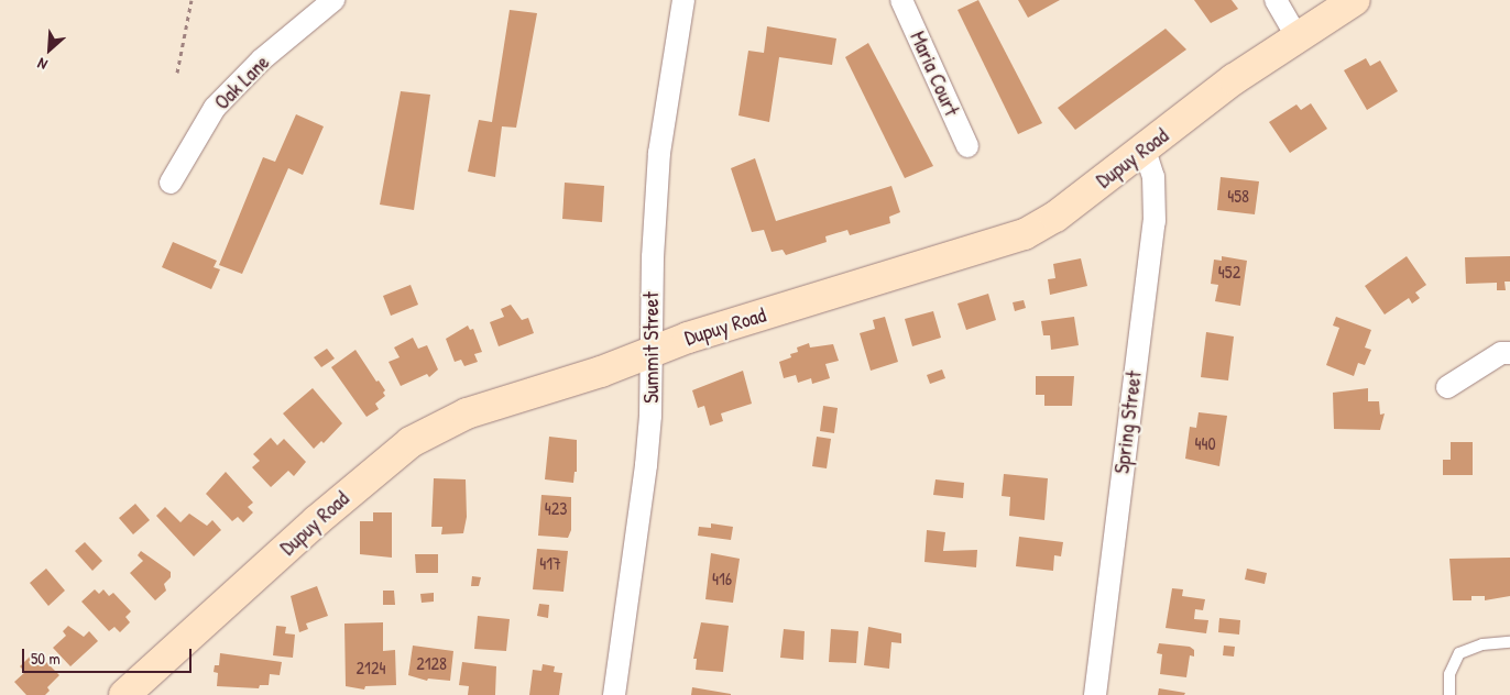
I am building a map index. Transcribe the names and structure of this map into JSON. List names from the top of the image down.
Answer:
{
  "streets": {
    "street": [
      "Maria Court",
      "Oak Lane",
      "Dupuy Road",
      "Summit Street",
      "Spring Street"
    ]
  },
  "crossings": [
    ["Dupuy Road", "Summit Street"],
    ["Dupuy Road", "Spring Street"]
  ],
  "house_numbers": [
    "458",
    "452",
    "440",
    "423",
    "417",
    "416",
    "2128",
    "2124"
  ],
  "scale_bar": "50 m",
  "north": "bottom left"
}
